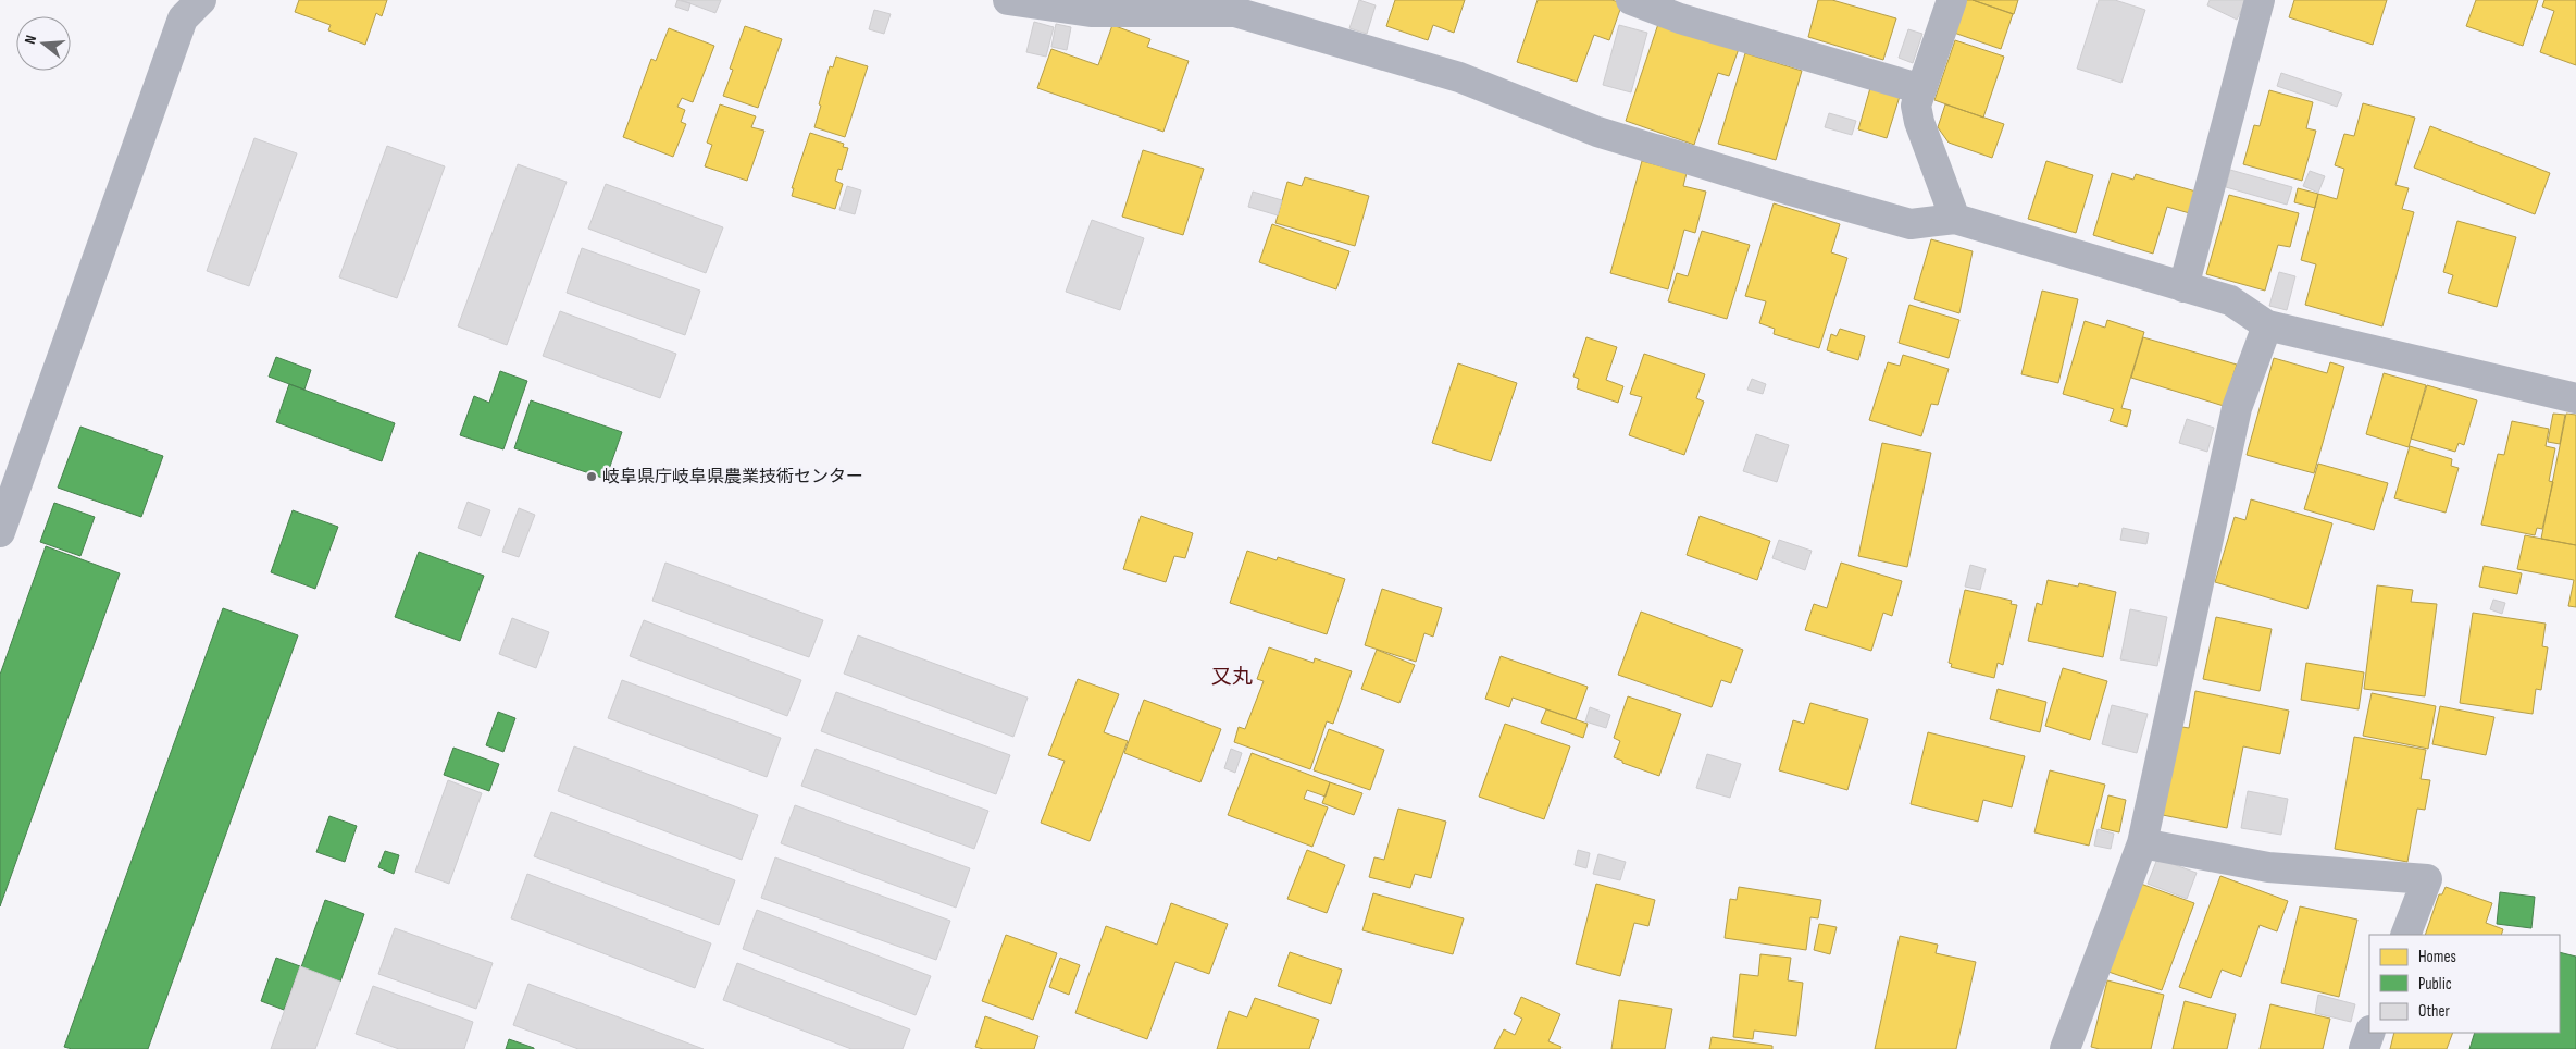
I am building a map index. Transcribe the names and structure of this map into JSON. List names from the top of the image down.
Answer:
{
  "districts": ["又丸"],
  "places": ["岐阜県庁岐阜県農業技術センター"],
  "legend": ["Homes", "Public", "Other"],
  "north": "left"
}
